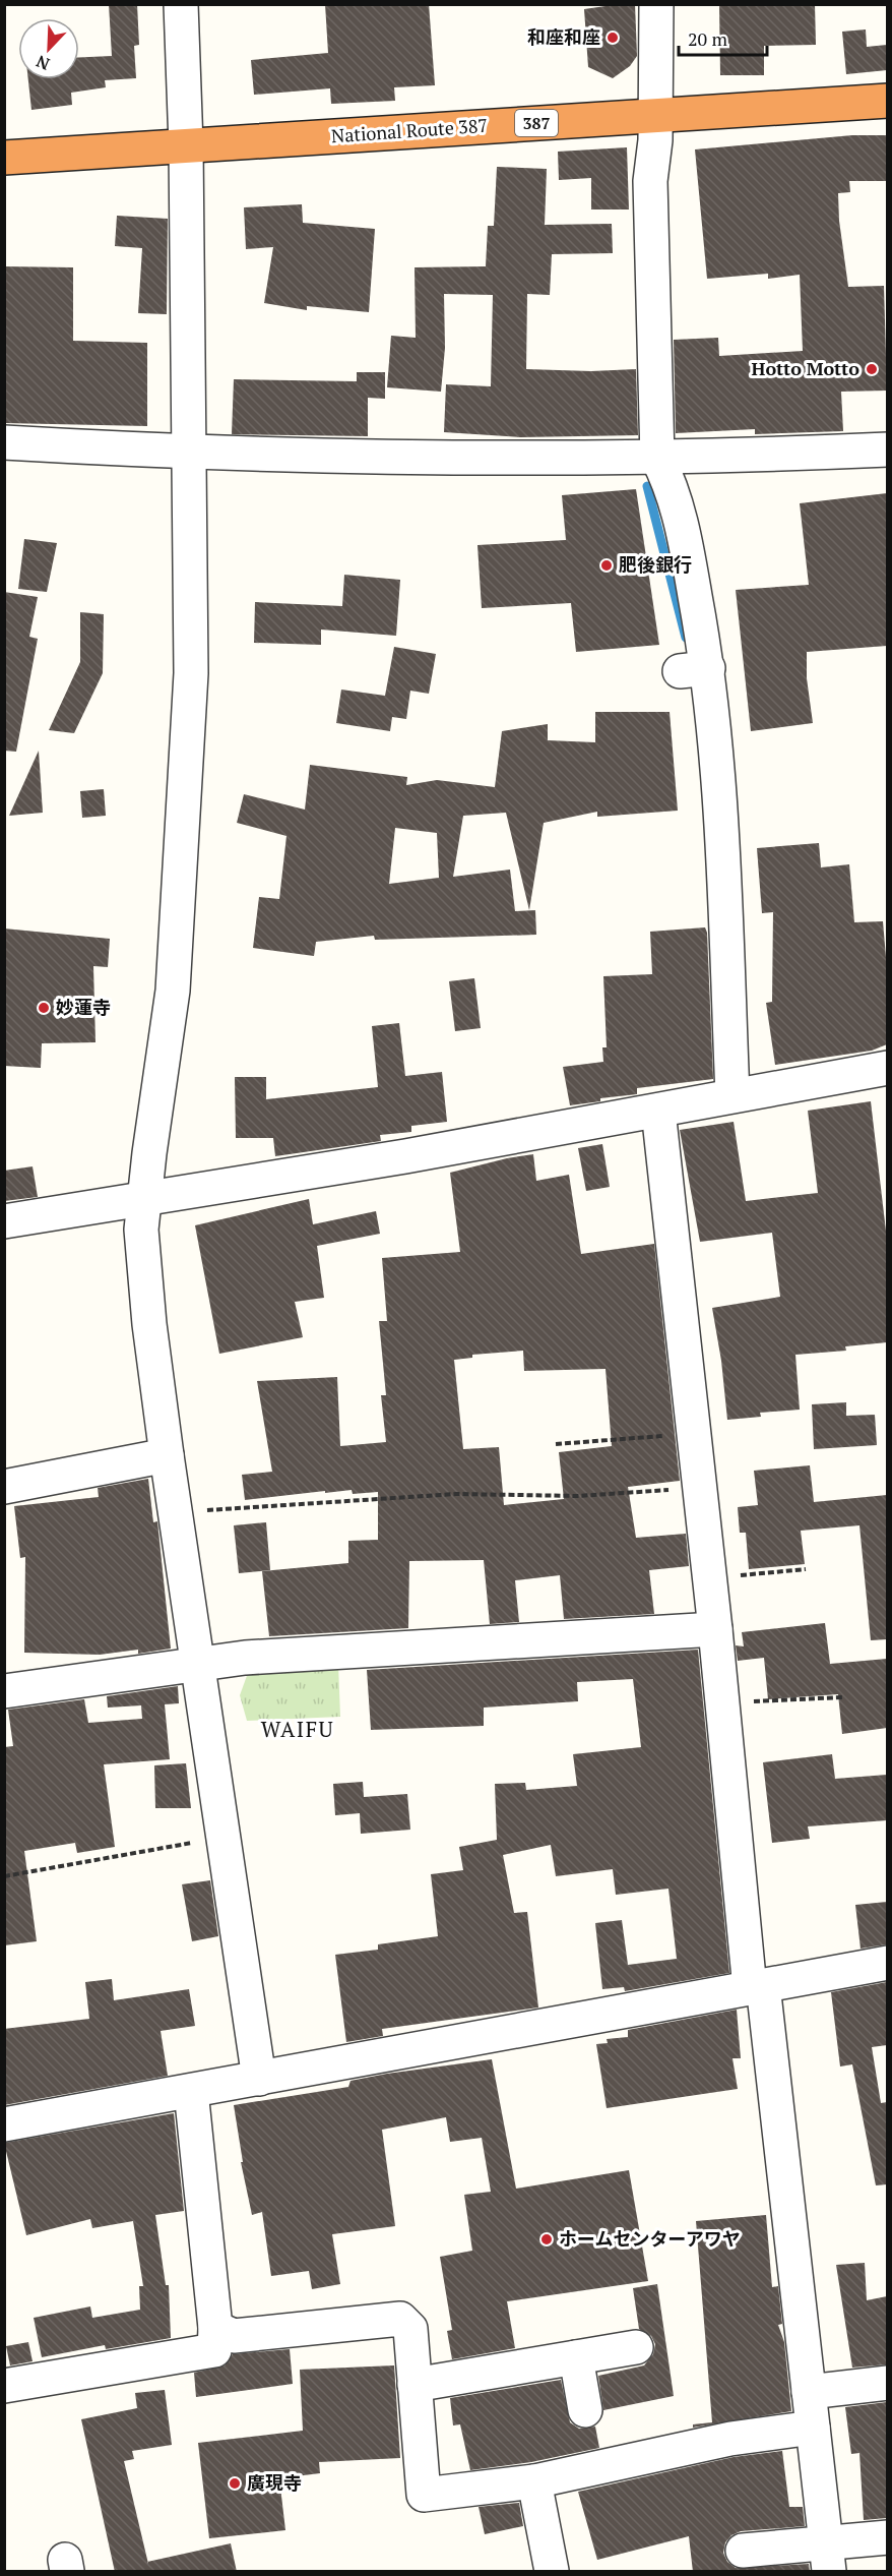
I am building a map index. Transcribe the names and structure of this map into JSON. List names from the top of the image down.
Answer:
{
  "streets": {
    "highway": ["387", "National Route 387"]
  },
  "districts": ["WAIFU"],
  "places": [
    "和座和座",
    "Hotto Motto",
    "肥後銀行",
    "妙蓮寺",
    "ホームセンターアワヤ",
    "廣現寺"
  ],
  "scale_bar": "20 m",
  "north": "bottom left"
}
